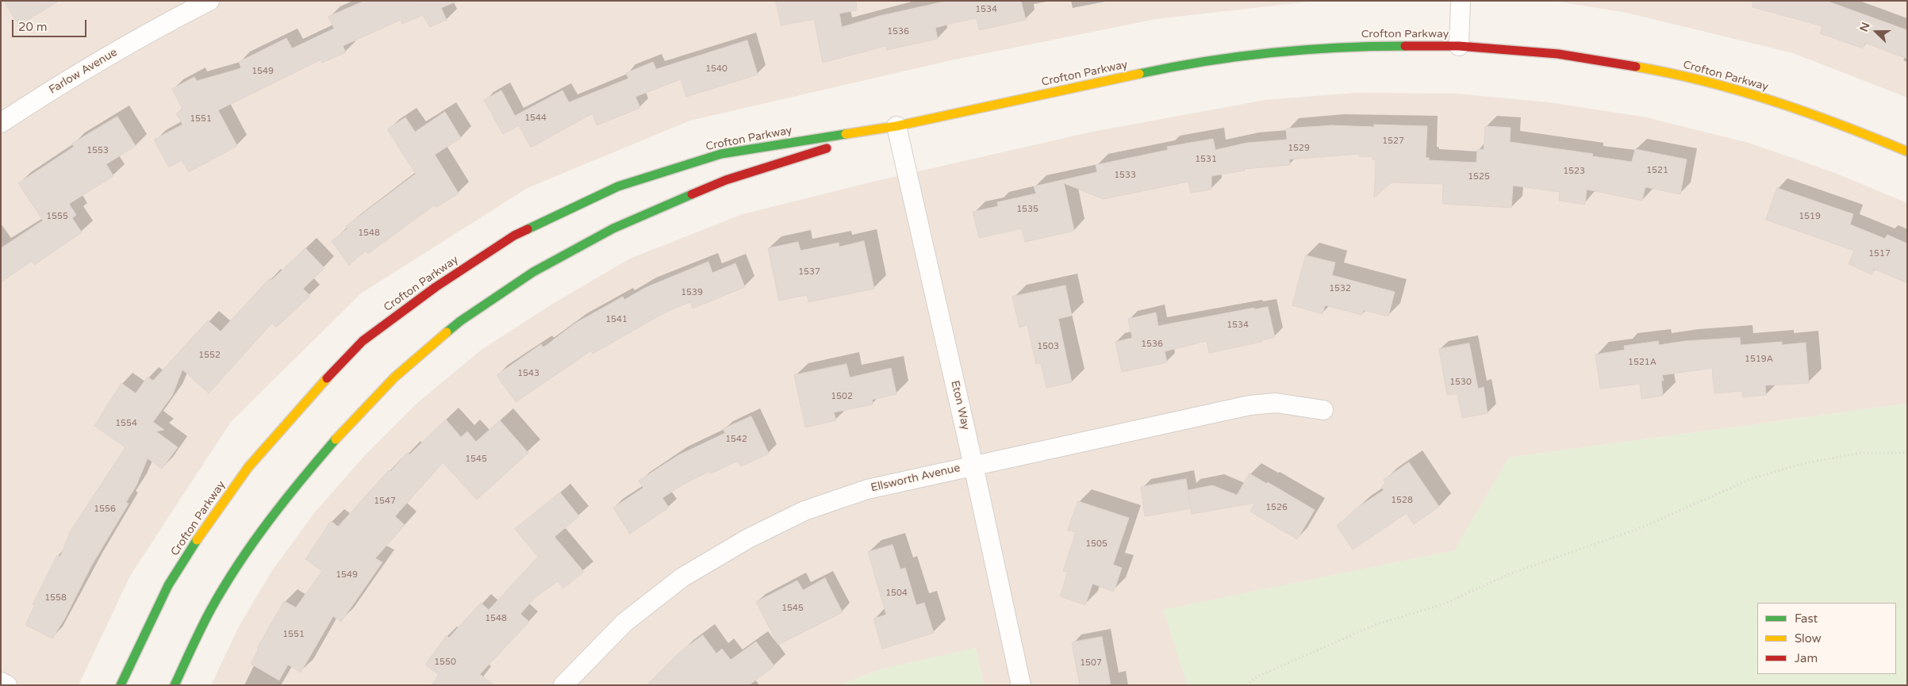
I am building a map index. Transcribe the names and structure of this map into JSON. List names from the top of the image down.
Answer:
{
  "streets": {
    "street": [
      "Crofton Parkway",
      "Farlow Avenue",
      "Eton Way",
      "Ellsworth Avenue"
    ]
  },
  "crossings": [
    ["Crofton Parkway", "Eton Way"],
    ["Eton Way", "Ellsworth Avenue"]
  ],
  "house_numbers": [
    "1534",
    "1536",
    "1540",
    "1549",
    "1544",
    "1551",
    "1527",
    "1529",
    "1553",
    "1531",
    "1521",
    "1523",
    "1533",
    "1525",
    "1535",
    "1555",
    "1519",
    "1548",
    "1517",
    "1537",
    "1532",
    "1539",
    "1541",
    "1534",
    "1536",
    "1503",
    "1552",
    "1519A",
    "1521A",
    "1543",
    "1530",
    "1502",
    "1554",
    "1542",
    "1545",
    "1528",
    "1547",
    "1526",
    "1556",
    "1505",
    "1549",
    "1504",
    "1558",
    "1545",
    "1548",
    "1551",
    "1550",
    "1507"
  ],
  "legend": ["Fast", "Slow", "Jam"],
  "scale_bar": "20 m",
  "north": "left"
}
